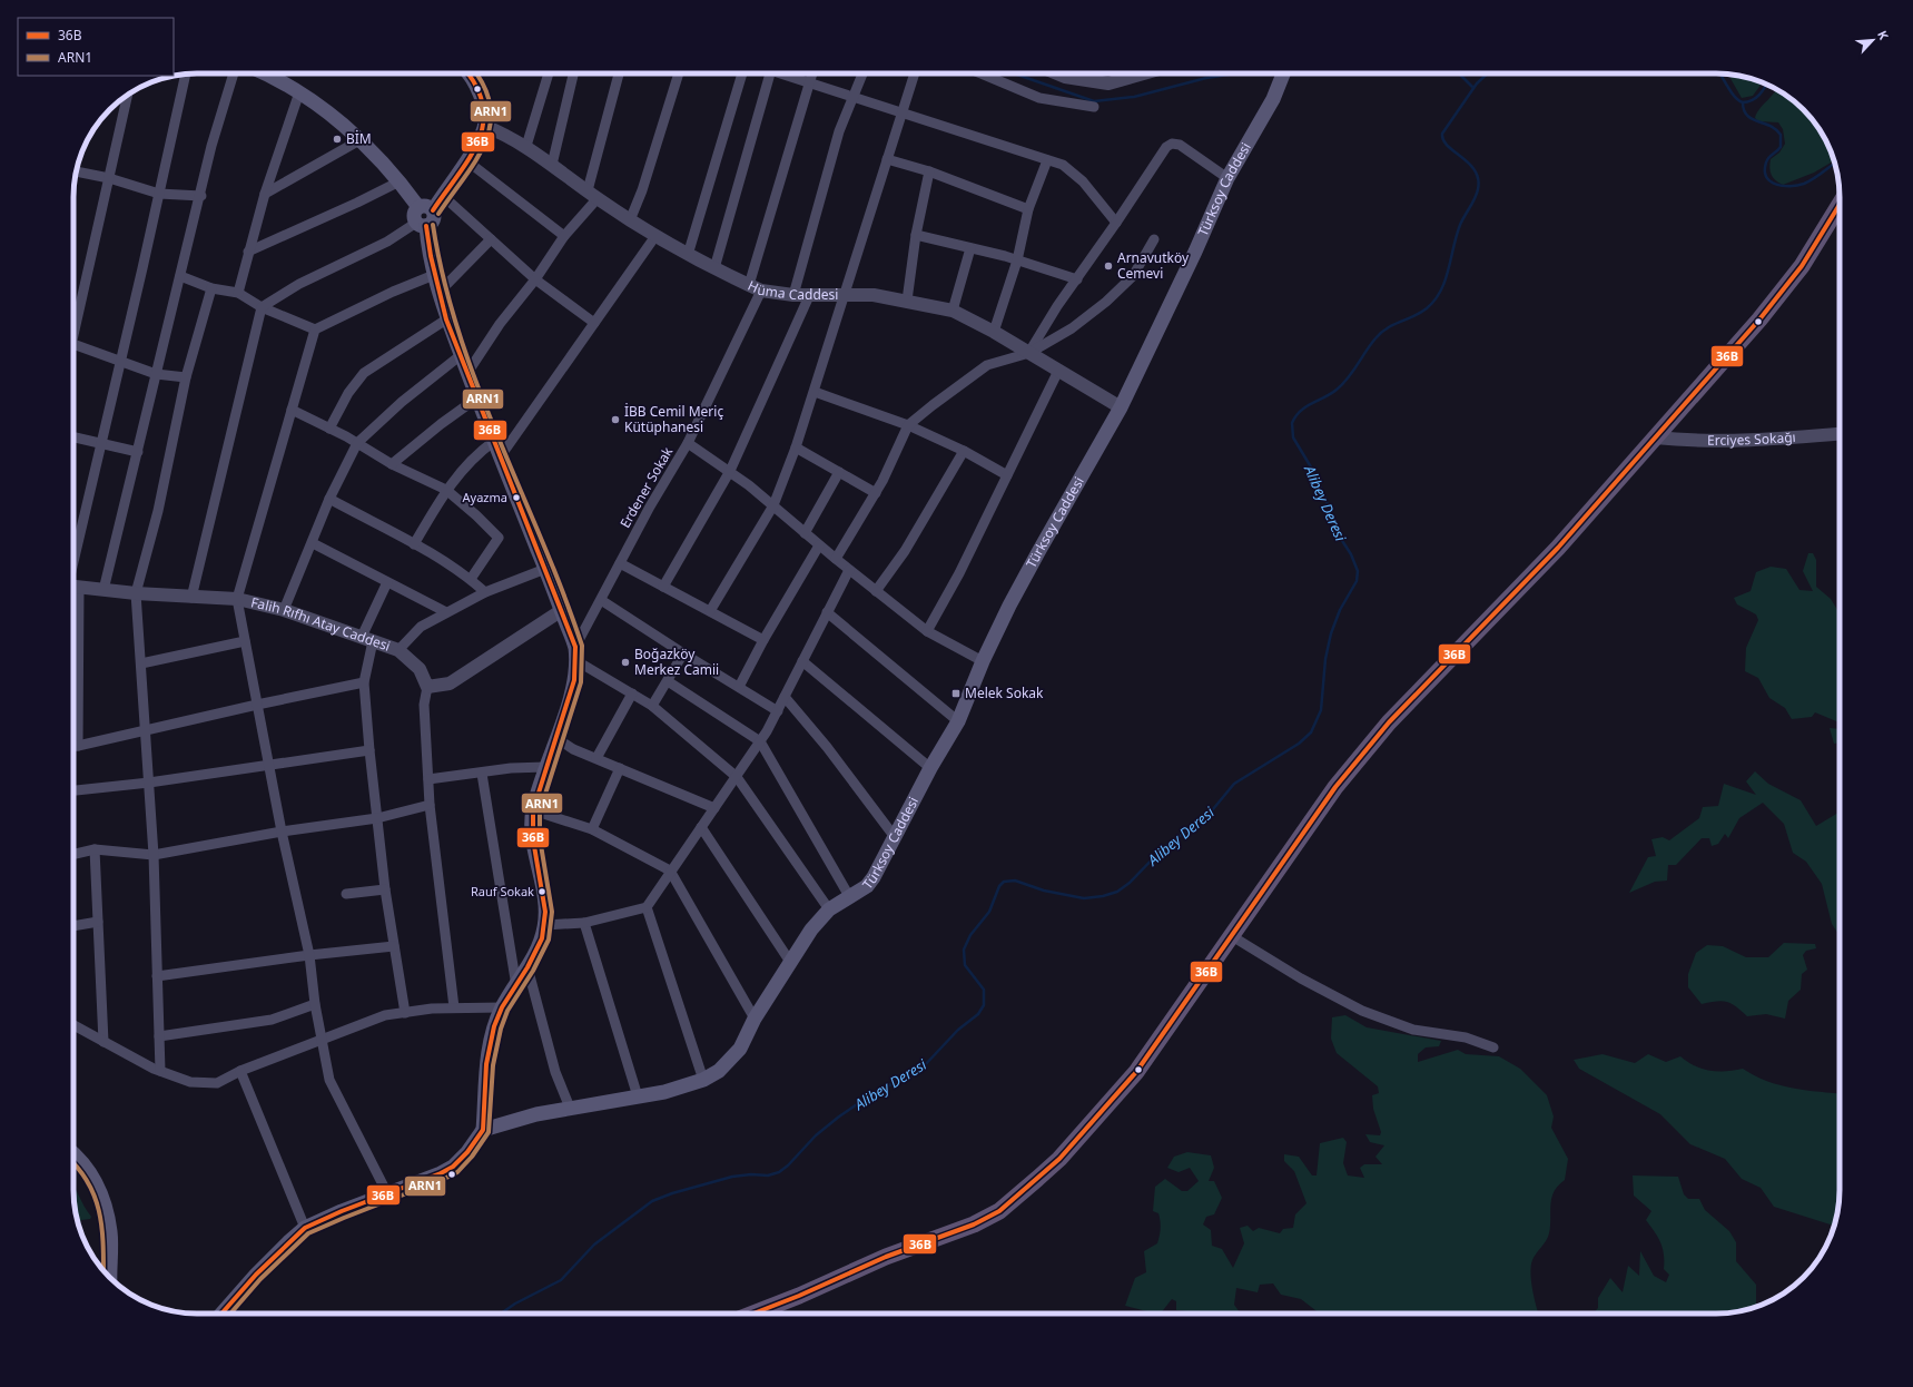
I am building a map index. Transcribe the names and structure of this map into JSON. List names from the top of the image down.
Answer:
{
  "streets": {
    "main road": ["Türksoy Caddesi"],
    "street": [
      "Hüma Caddesi",
      "Erciyes Sokağı",
      "Erdener Sokak",
      "Falih Rıfhı Atay Caddesi"
    ]
  },
  "crossings": [
    ["Türksoy Caddesi", "Hüma Caddesi"],
    ["Hüma Caddesi", "Erdener Sokak"]
  ],
  "water": ["Alibey Deresi"],
  "places": {
    "other": [
      "BİM",
      "Arnavutköy Cemevi",
      "İBB Cemil Meriç Kütüphanesi",
      "Ayazma",
      "Boğazköy Merkez Camii",
      "Rauf Sokak"
    ],
    "transit": ["Melek Sokak"]
  },
  "lines": ["transit line 36B", "transit line ARN1"],
  "legend": ["36B", "ARN1"],
  "north": "top right"
}
